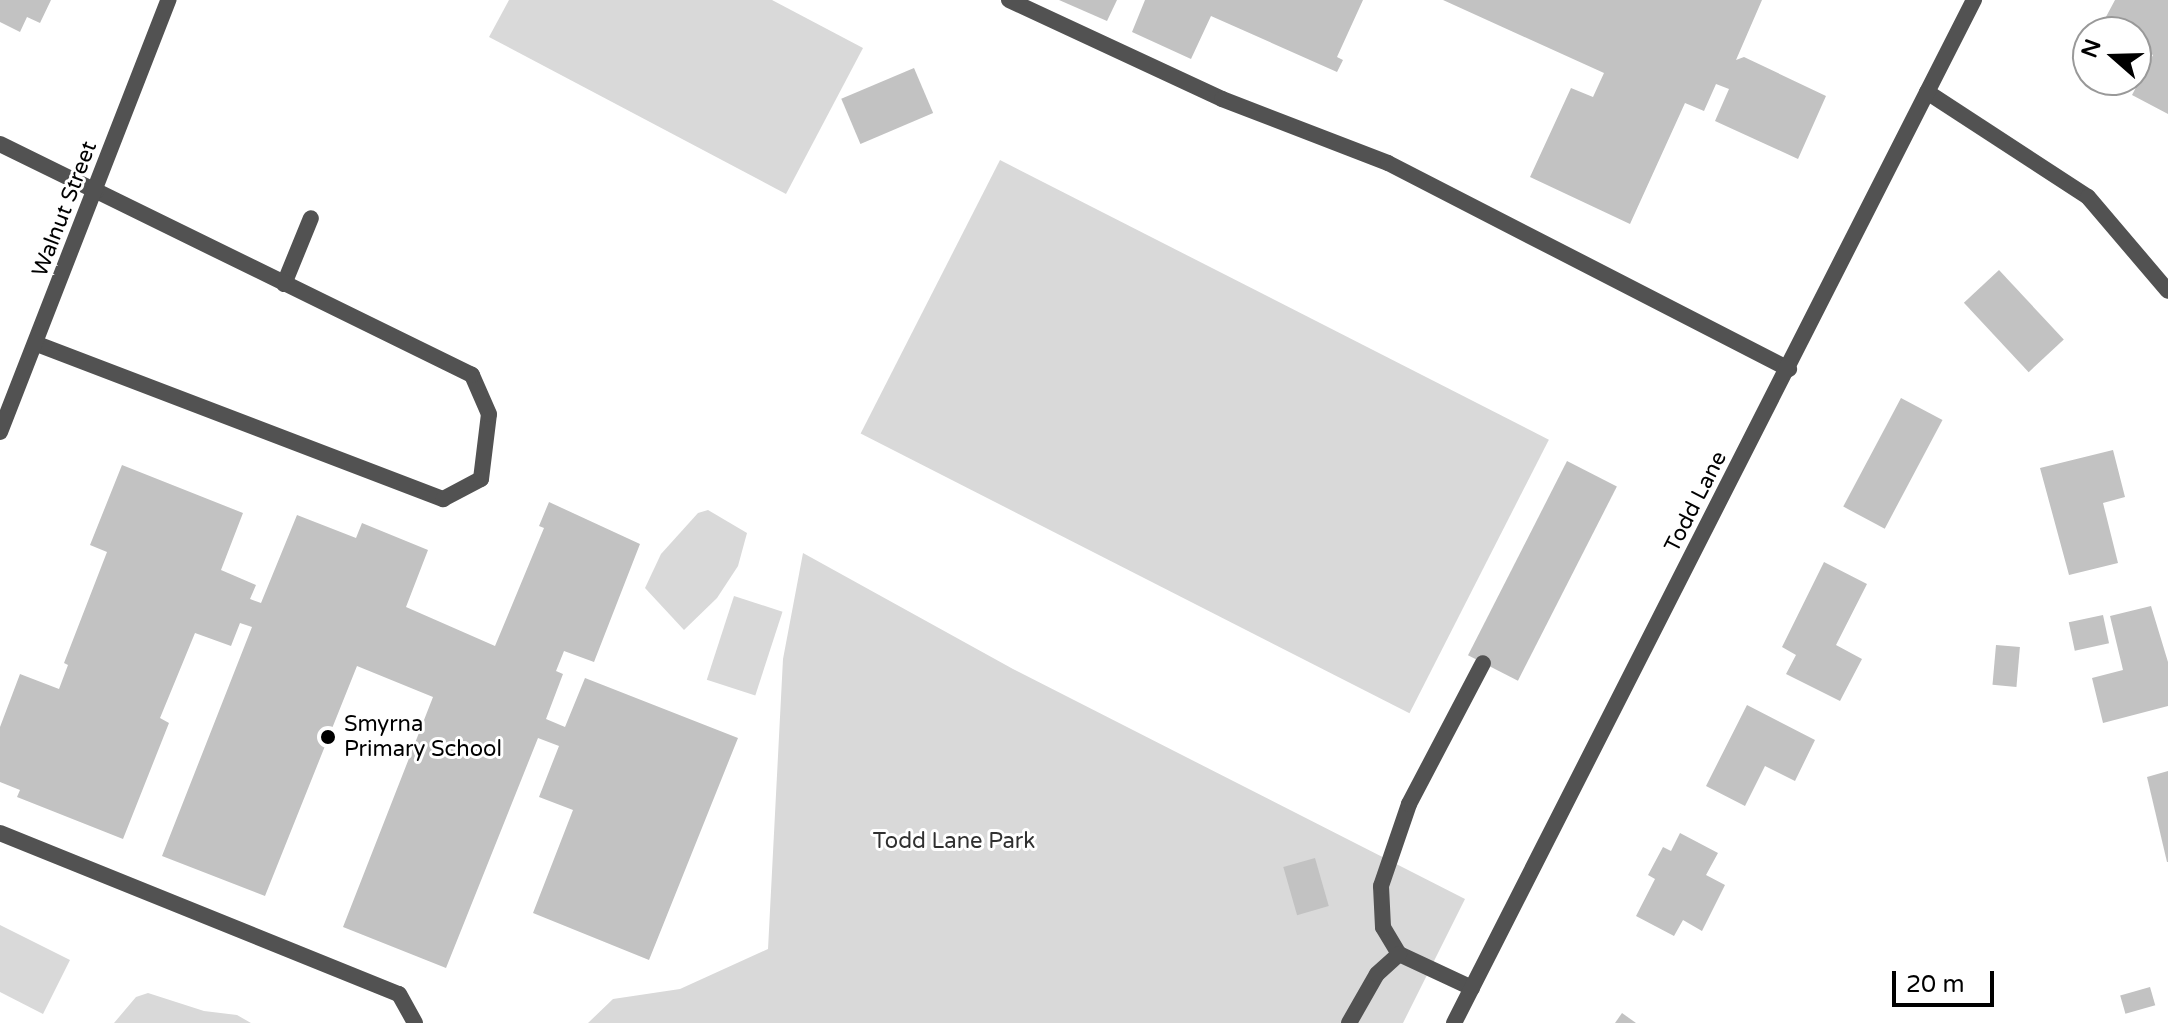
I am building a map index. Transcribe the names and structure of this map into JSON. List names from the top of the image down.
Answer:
{
  "streets": {
    "street": ["Walnut Street", "Todd Lane"]
  },
  "parks": ["Todd Lane Park"],
  "places": ["Smyrna Primary School"],
  "scale_bar": "20 m",
  "north": "left"
}
